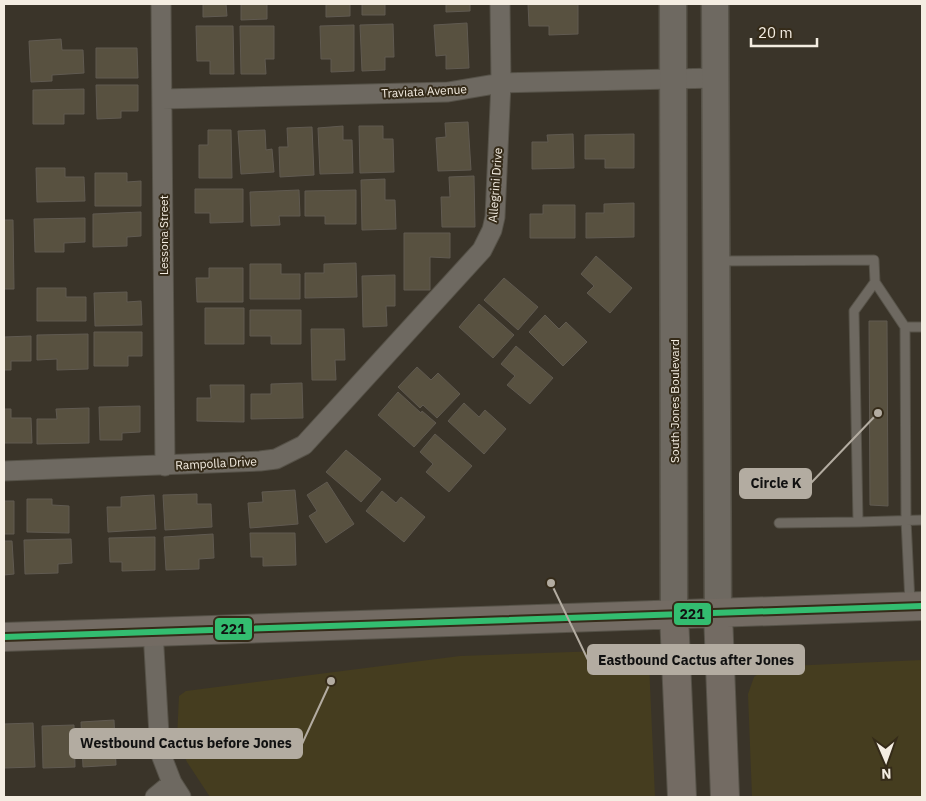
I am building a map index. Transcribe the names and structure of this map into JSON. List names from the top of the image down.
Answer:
{
  "streets": {
    "main road": ["South Jones Boulevard"],
    "street": [
      "Traviata Avenue",
      "Allegrini Drive",
      "Lessona Street",
      "Rampolla Drive"
    ]
  },
  "crossings": [
    ["Traviata Avenue", "Allegrini Drive"],
    ["Traviata Avenue", "Lessona Street"],
    ["Traviata Avenue", "South Jones Boulevard"],
    ["Allegrini Drive", "Rampolla Drive"],
    ["Lessona Street", "Rampolla Drive"]
  ],
  "places": ["Circle K", "Eastbound Cactus after Jones", "Westbound Cactus before Jones"],
  "lines": ["transit line 221"],
  "scale_bar": "20 m",
  "north": "bottom"
}
